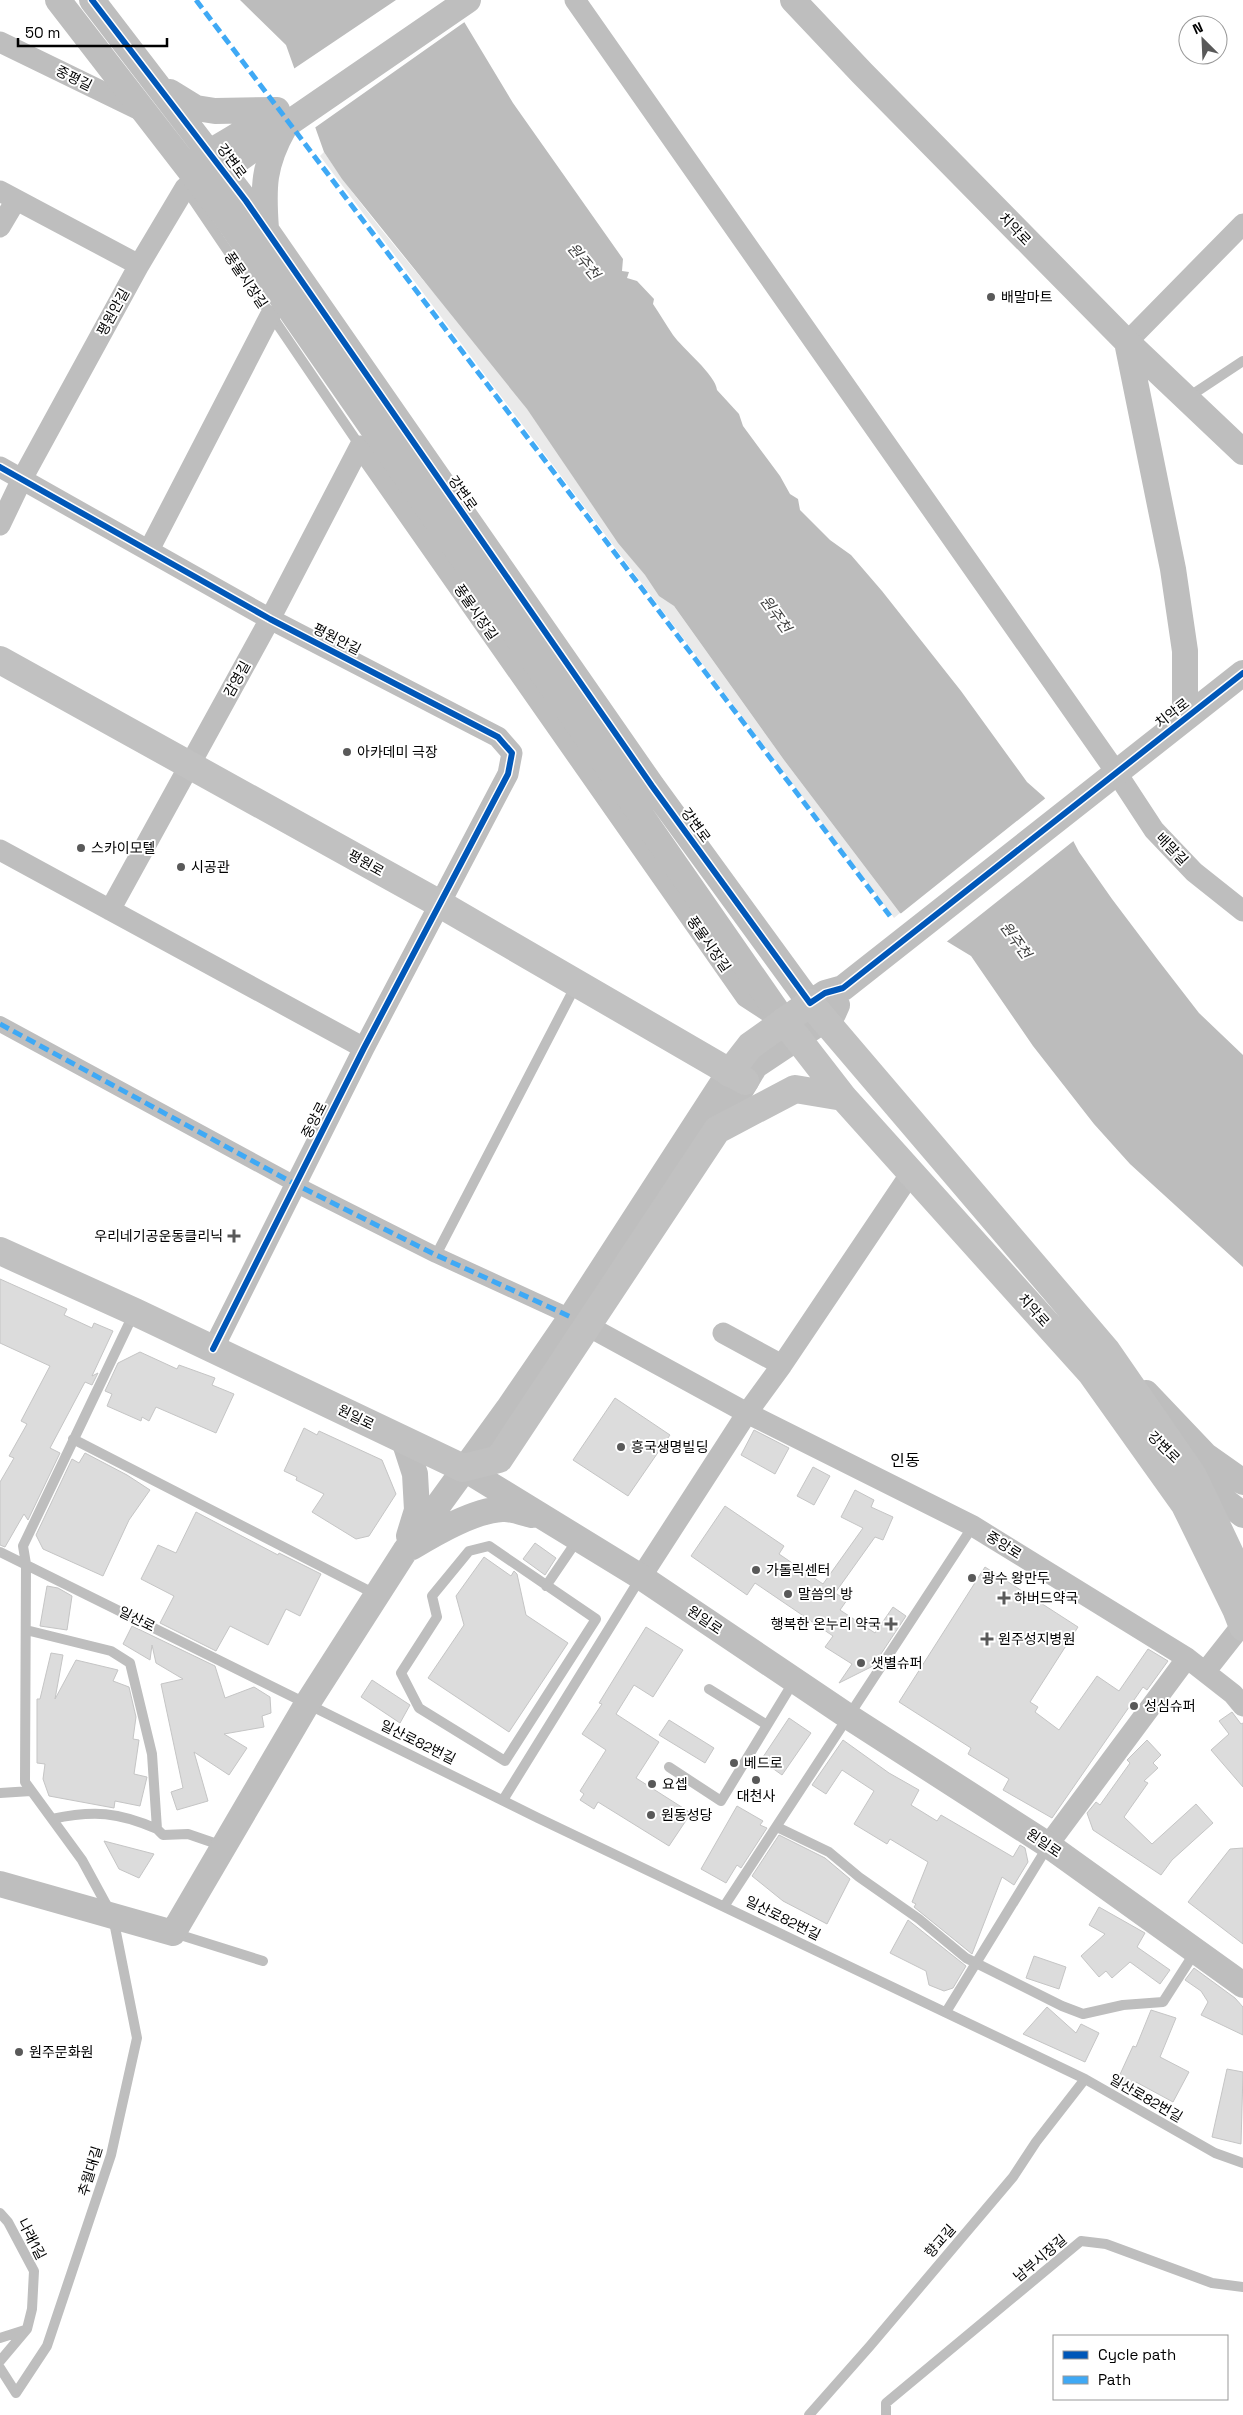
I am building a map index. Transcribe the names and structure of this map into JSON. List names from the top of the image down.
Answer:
{
  "streets": {
    "main road": [
      "강변로",
      "치악로",
      "평원로",
      "원일로"
    ],
    "street": [
      "중평길",
      "풍물시장길",
      "평원안길",
      "감영길",
      "배말길",
      "중앙로"
    ],
    "lane": [
      "일산로",
      "일산로82번길",
      "추월대길",
      "나래1길",
      "향교길",
      "남부시장길"
    ]
  },
  "crossings": [
    ["강변로", "치악로"],
    ["치악로", "풍물시장길"],
    ["치악로", "배말길"],
    ["풍물시장길", "평원안길"],
    ["풍물시장길", "감영길"],
    ["평원안길", "감영길"],
    ["평원안길", "평원로"],
    ["평원안길", "중앙로"],
    ["감영길", "평원로"],
    ["평원로", "중앙로"],
    ["중앙로", "원일로"],
    ["일산로", "일산로82번길"],
    ["일산로82번길", "향교길"]
  ],
  "districts": ["인동"],
  "water": ["원주천"],
  "places": {
    "other": [
      "배말마트",
      "아카데미 극장",
      "스카이모텔",
      "시공관",
      "흥국생명빌딩",
      "가톨릭센터",
      "광수 왕만두",
      "말씀의 방",
      "샛별슈퍼",
      "성심슈퍼",
      "베드로",
      "대천사",
      "요셉",
      "원동성당",
      "원주문화원"
    ],
    "health": [
      "우리네기공운동클리닉",
      "하버드약국",
      "행복한 온누리 약국",
      "원주성지병원"
    ]
  },
  "legend": ["Cycle path", "Path"],
  "scale_bar": "50 m",
  "north": "top left"
}
